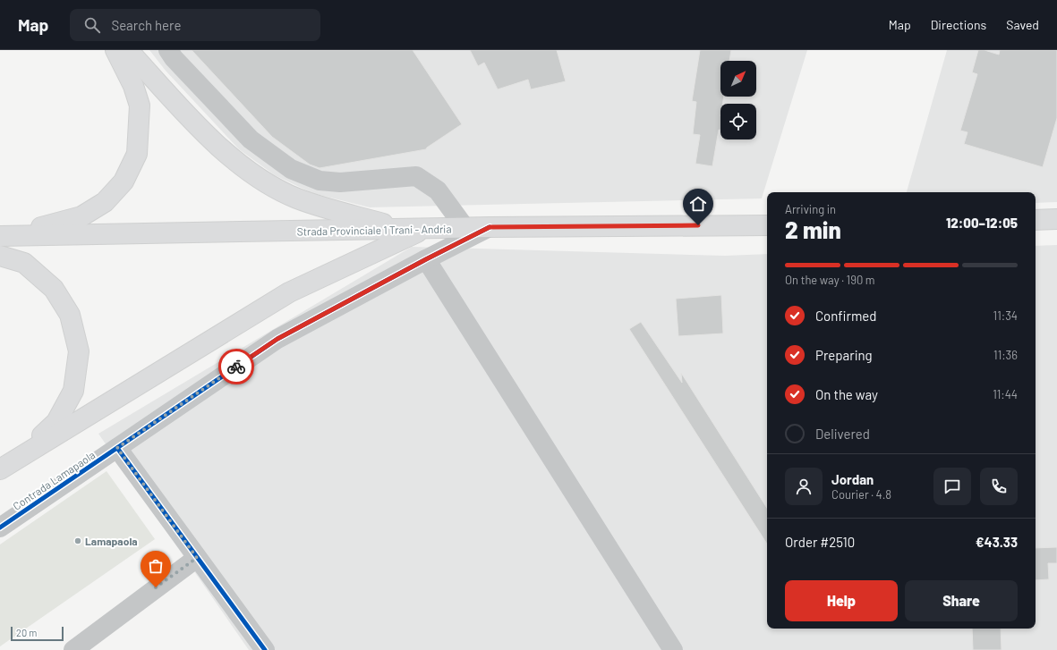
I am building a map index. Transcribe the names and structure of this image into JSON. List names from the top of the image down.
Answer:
{
  "streets": {
    "main road": ["Strada Provinciale 1 Trani - Andria"],
    "street": ["Contrada Lamapaola"]
  },
  "crossings": [
    ["Strada Provinciale 1 Trani - Andria", "Contrada Lamapaola"]
  ],
  "places": ["Lamapaola"],
  "scale_bar": "20 m",
  "north": "top right",
  "page": {
    "header": "Map",
    "search": "Search here",
    "nav": ["Map", "Directions", "Saved"],
    "heading": ["2 min", "Arriving in", "12:00–12:05"],
    "panel": [
      "Jordan",
      "Courier · 4.8",
      "Order #2510",
      "€43.33"
    ],
    "bar": "On the way · 190 m",
    "list": [
      ["Confirmed", "11:34"],
      ["Preparing", "11:36"],
      ["On the way", "11:44"],
      "Delivered"
    ],
    "buttons": ["Help", "Share"],
    "scale": "20 m"
  }
}
